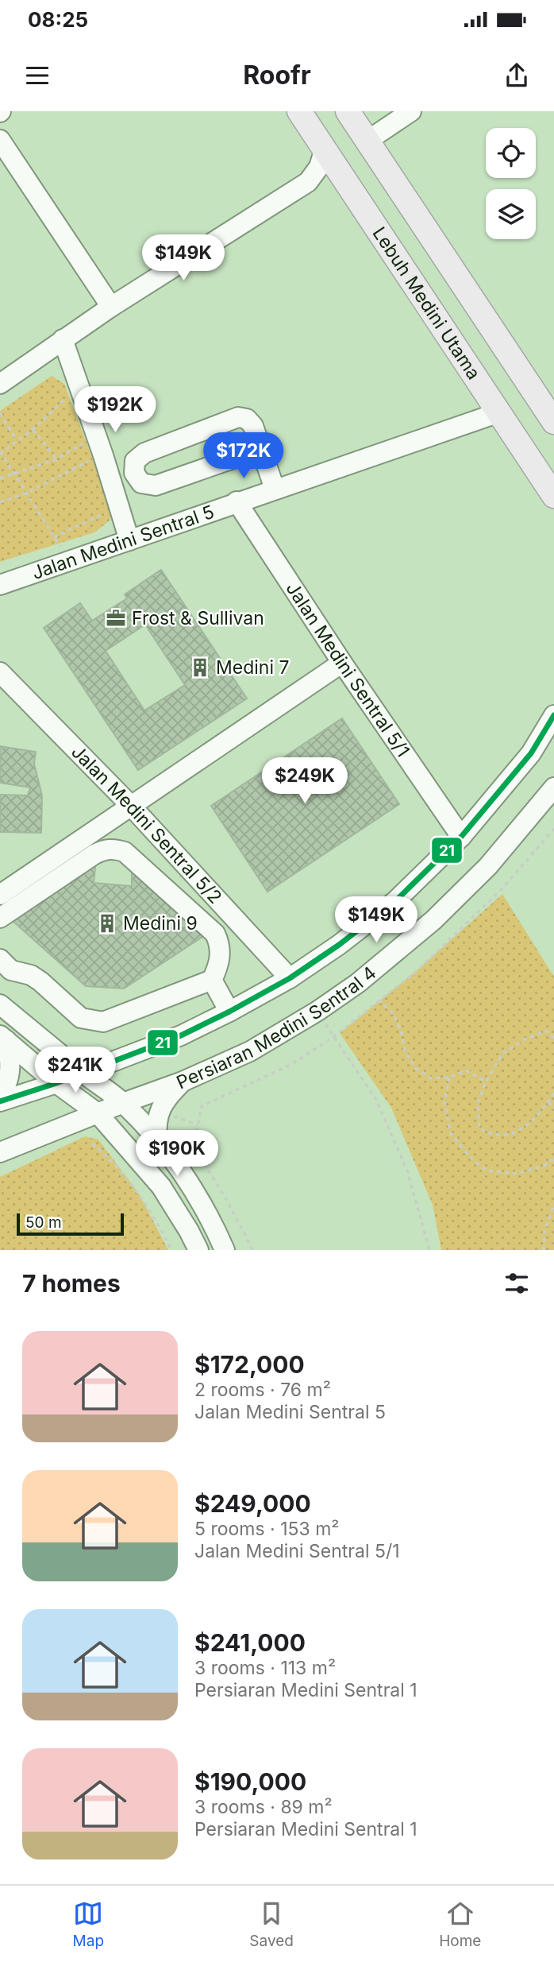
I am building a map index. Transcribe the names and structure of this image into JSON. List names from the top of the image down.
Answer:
{
  "streets": {
    "main road": ["Lebuh Medini Utama"],
    "street": [
      "Jalan Medini Sentral 5",
      "Jalan Medini Sentral 5/1",
      "Jalan Medini Sentral 5/2",
      "Persiaran Medini Sentral 4"
    ]
  },
  "crossings": [
    ["Lebuh Medini Utama", "Jalan Medini Sentral 5"],
    ["Jalan Medini Sentral 5", "Jalan Medini Sentral 5/1"],
    ["Jalan Medini Sentral 5/1", "Persiaran Medini Sentral 4"],
    ["Jalan Medini Sentral 5/2", "Persiaran Medini Sentral 4"]
  ],
  "places": {
    "office": ["Frost & Sullivan"],
    "building": ["Medini 7", "Medini 9"]
  },
  "lines": ["transit line 21"],
  "scale_bar": "50 m",
  "page": {
    "status": "08:25",
    "header": "Roofr",
    "price": [
      "$149K",
      "$192K",
      "$172K",
      "$249K",
      "$149K",
      "$241K",
      "$190K"
    ],
    "scale": "50 m",
    "heading": "7 homes",
    "list": [
      {
        "name": "$172,000",
        "note": "2 rooms · 76 m² · Jalan Medini Sentral 5"
      },
      {
        "name": "$249,000",
        "note": "5 rooms · 153 m² · Jalan Medini Sentral 5/1"
      },
      {
        "name": "$241,000",
        "note": "3 rooms · 113 m² · Persiaran Medini Sentral 1"
      },
      {
        "name": "$190,000",
        "note": "3 rooms · 89 m² · Persiaran Medini Sentral 1"
      }
    ],
    "tabs": ["Map", "Saved", "Home"]
  }
}
